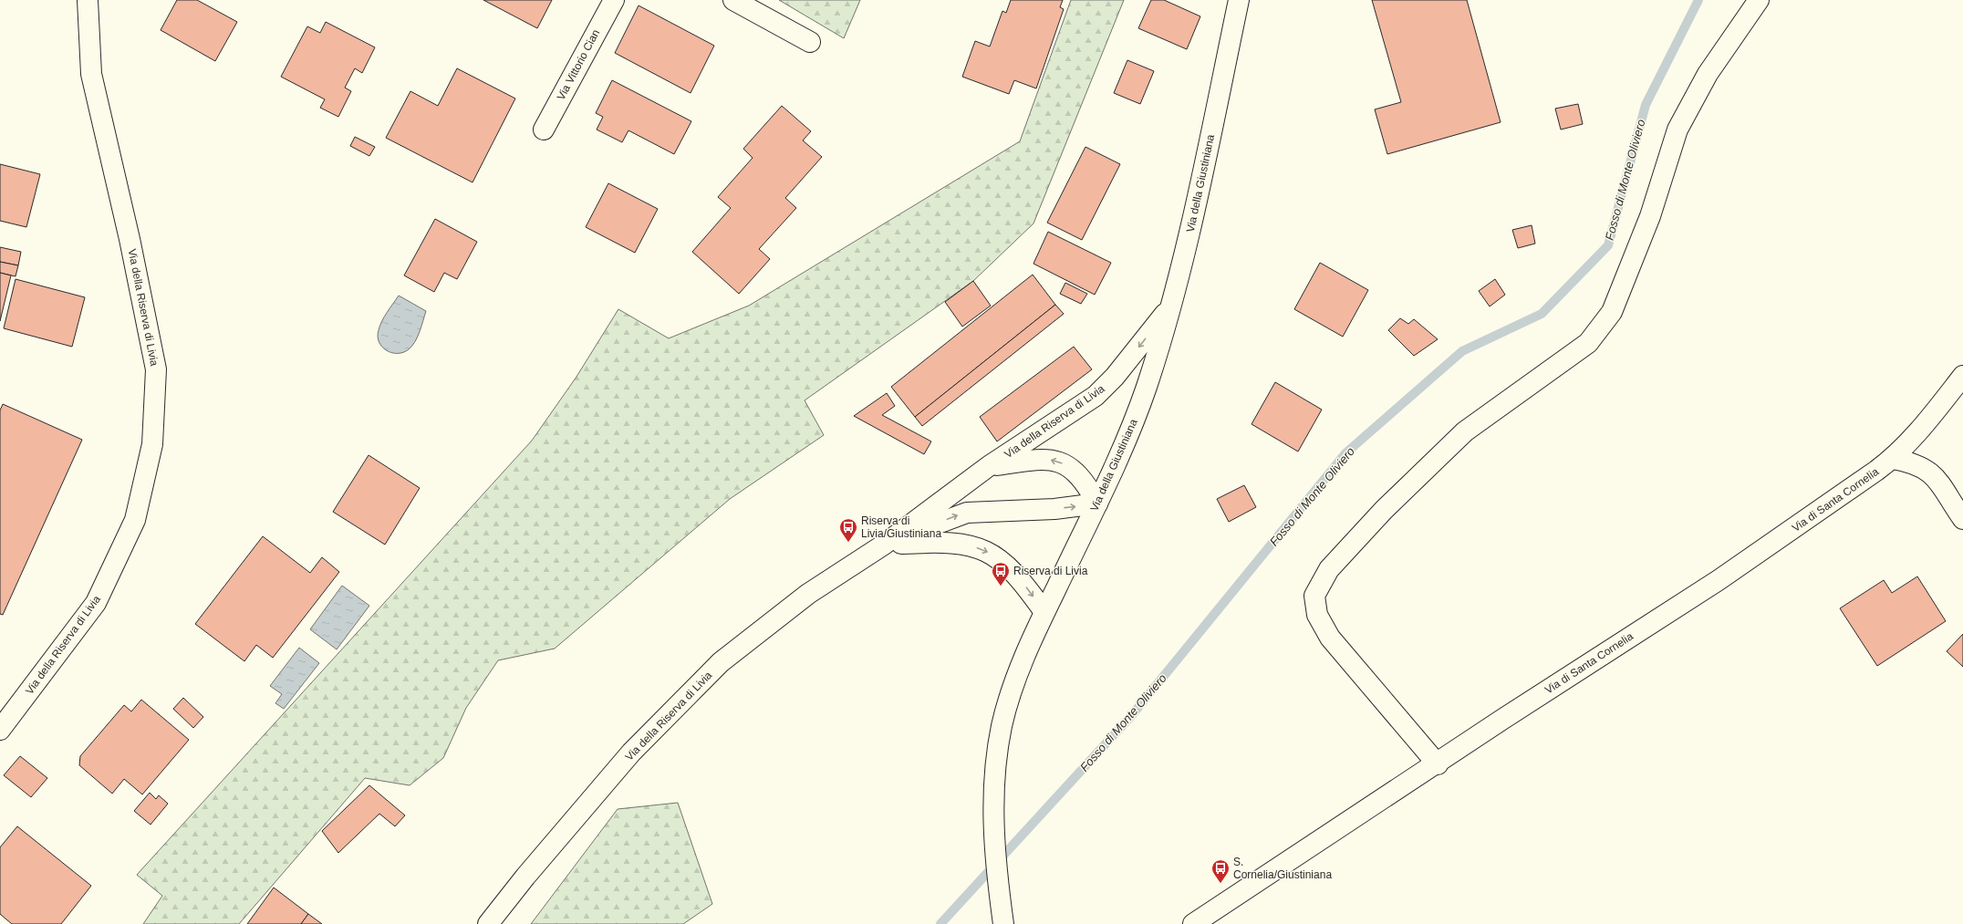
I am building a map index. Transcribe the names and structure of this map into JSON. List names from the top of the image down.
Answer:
{
  "streets": {
    "street": [
      "Via Vittorio Cian",
      "Via della Giustiniana",
      "Via della Riserva di Livia",
      "Via di Santa Cornelia"
    ]
  },
  "crossings": [
    ["Via della Giustiniana", "Via della Riserva di Livia"]
  ],
  "water": ["Fosso di Monte Oliviero"],
  "places": {
    "bus stop": ["Riserva di Livia/Giustiniana", "Riserva di Livia", "S. Cornelia/Giustiniana"]
  }
}
